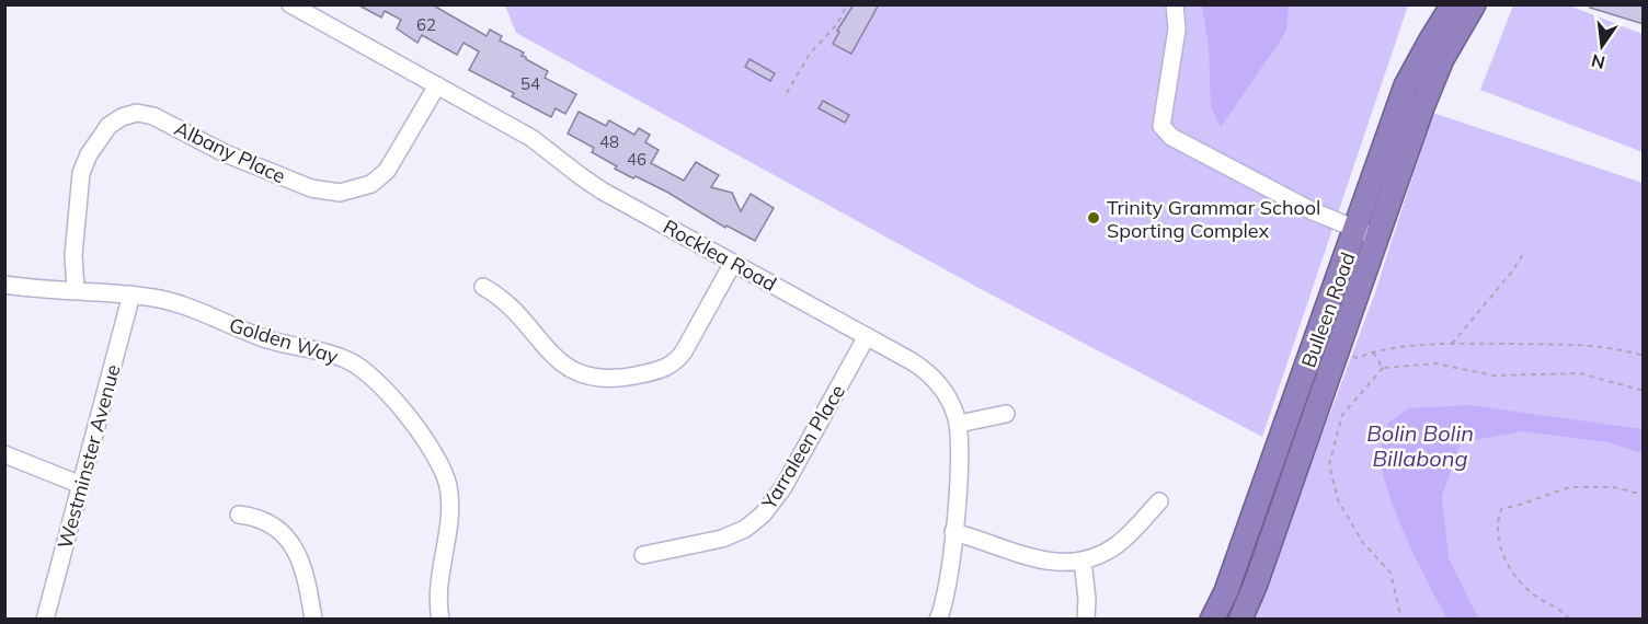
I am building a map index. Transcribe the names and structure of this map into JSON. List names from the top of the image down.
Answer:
{
  "streets": {
    "highway": ["Bulleen Road"],
    "street": [
      "Albany Place",
      "Rocklea Road",
      "Golden Way",
      "Yarraleen Place",
      "Westminster Avenue"
    ]
  },
  "crossings": [
    ["Albany Place", "Rocklea Road"],
    ["Albany Place", "Golden Way"],
    ["Rocklea Road", "Yarraleen Place"],
    ["Golden Way", "Westminster Avenue"]
  ],
  "water": ["Bolin Bolin Billabong"],
  "places": ["Trinity Grammar School Sporting Complex"],
  "house_numbers": [
    "62",
    "54",
    "48",
    "46"
  ],
  "north": "bottom"
}
